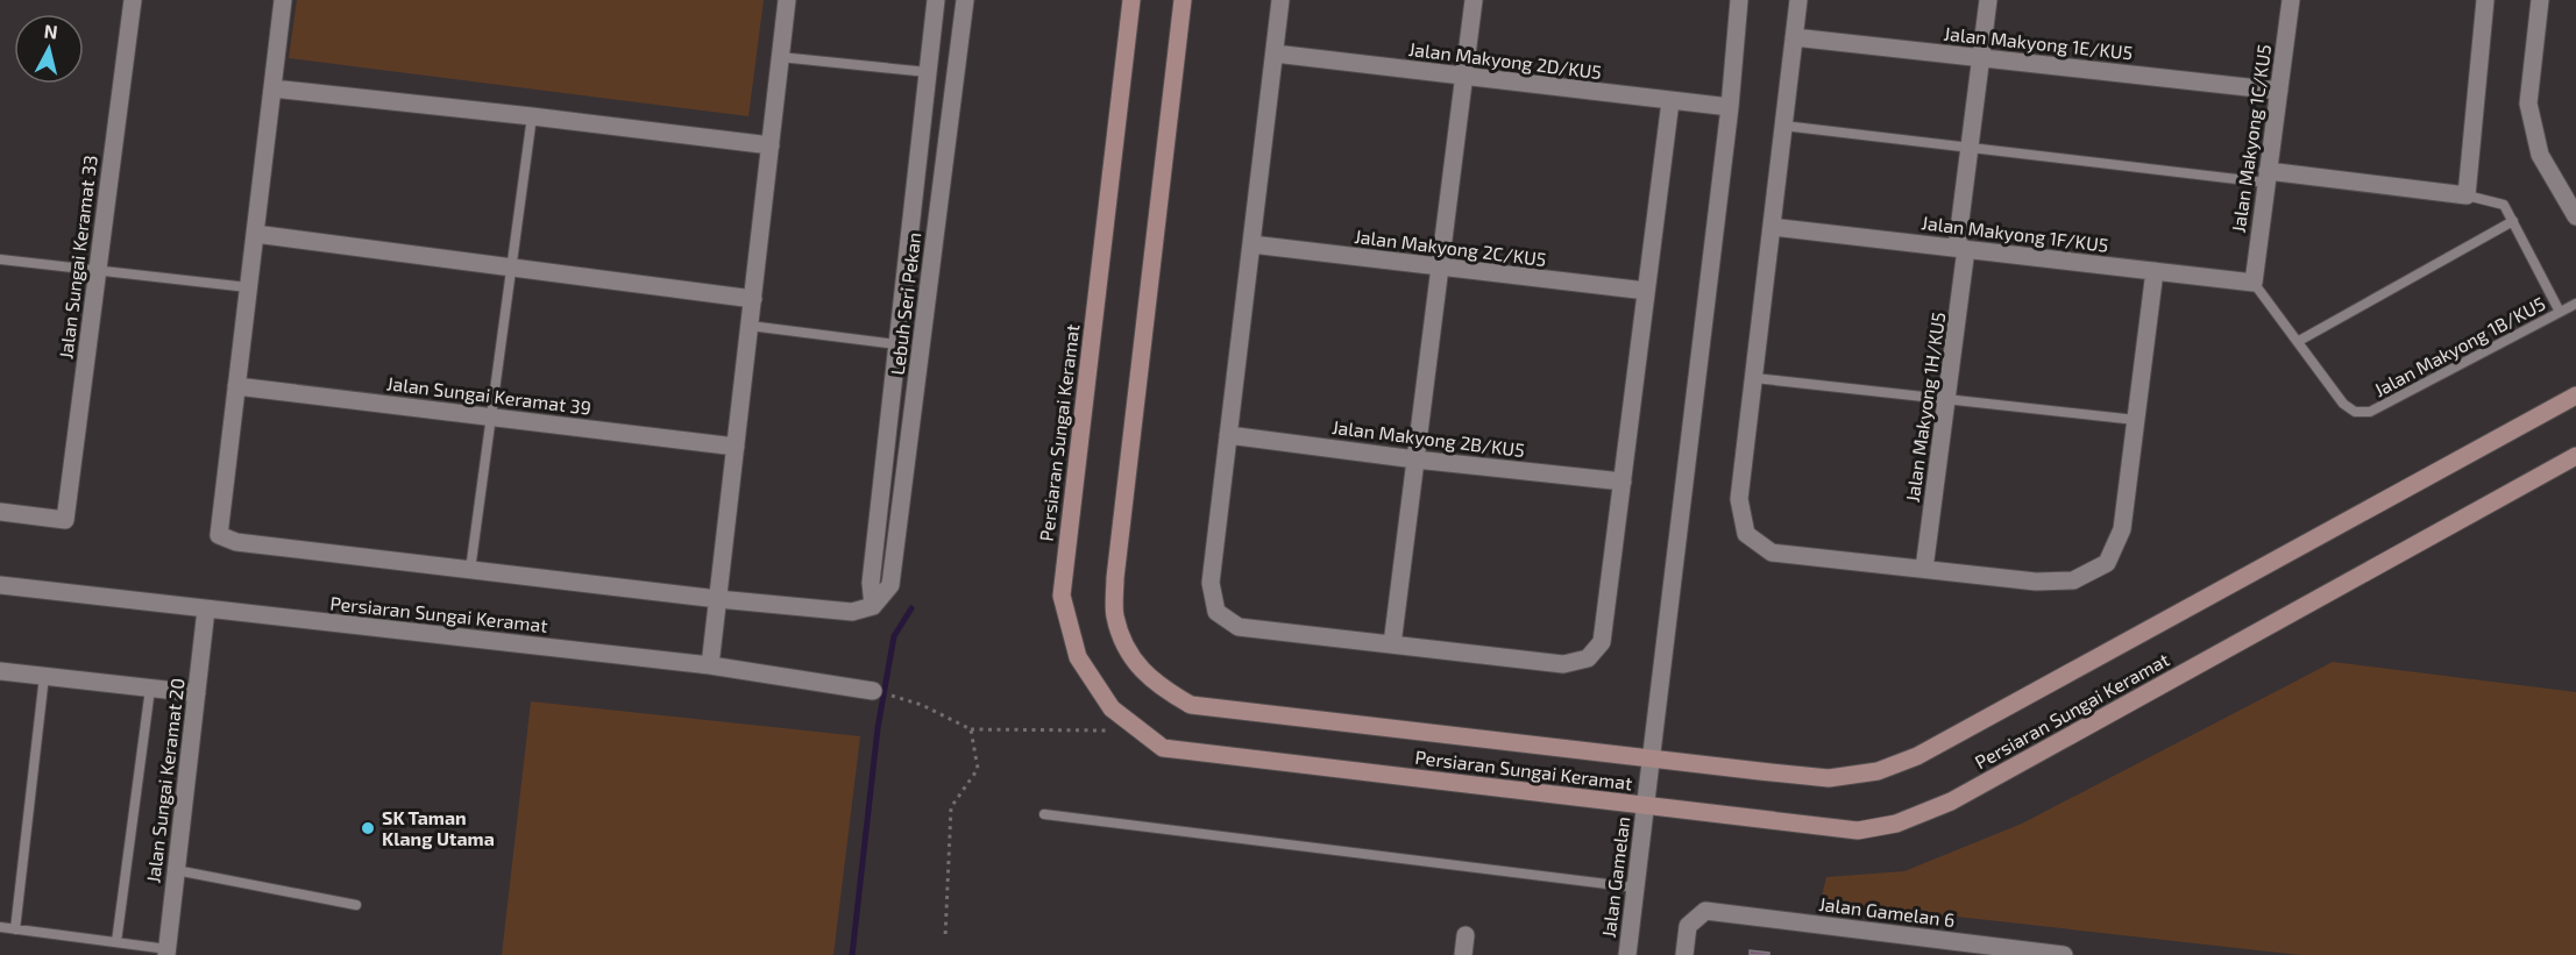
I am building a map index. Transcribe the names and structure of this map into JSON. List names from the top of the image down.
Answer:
{
  "streets": {
    "street": [
      "Jalan Makyong 1E/KU5",
      "Jalan Makyong 2D/KU5",
      "Jalan Makyong 1C/KU5",
      "Jalan Makyong 1F/KU5",
      "Jalan Makyong 2C/KU5",
      "Jalan Sungai Keramat 33",
      "Lebuh Seri Pekan",
      "Jalan Sungai Keramat 39",
      "Jalan Makyong 1H/KU5",
      "Persiaran Sungai Keramat",
      "Jalan Makyong 2B/KU5",
      "Jalan Sungai Keramat 20",
      "Jalan Gamelan",
      "Jalan Gamelan 6"
    ],
    "lane": ["Jalan Makyong 1B/KU5"]
  },
  "crossings": [
    ["Jalan Makyong 1E/KU5", "Jalan Makyong 1C/KU5"],
    ["Jalan Makyong 1E/KU5", "Jalan Makyong 1H/KU5"],
    ["Jalan Makyong 2D/KU5", "Jalan Gamelan"],
    ["Jalan Makyong 1C/KU5", "Jalan Makyong 1F/KU5"],
    ["Jalan Makyong 1C/KU5", "Jalan Makyong 1B/KU5"],
    ["Jalan Makyong 1F/KU5", "Jalan Makyong 1B/KU5"],
    ["Jalan Makyong 1F/KU5", "Jalan Makyong 1H/KU5"],
    ["Persiaran Sungai Keramat", "Jalan Sungai Keramat 20"],
    ["Persiaran Sungai Keramat", "Jalan Gamelan"]
  ],
  "places": ["SK Taman Klang Utama"],
  "north": "top"
}
